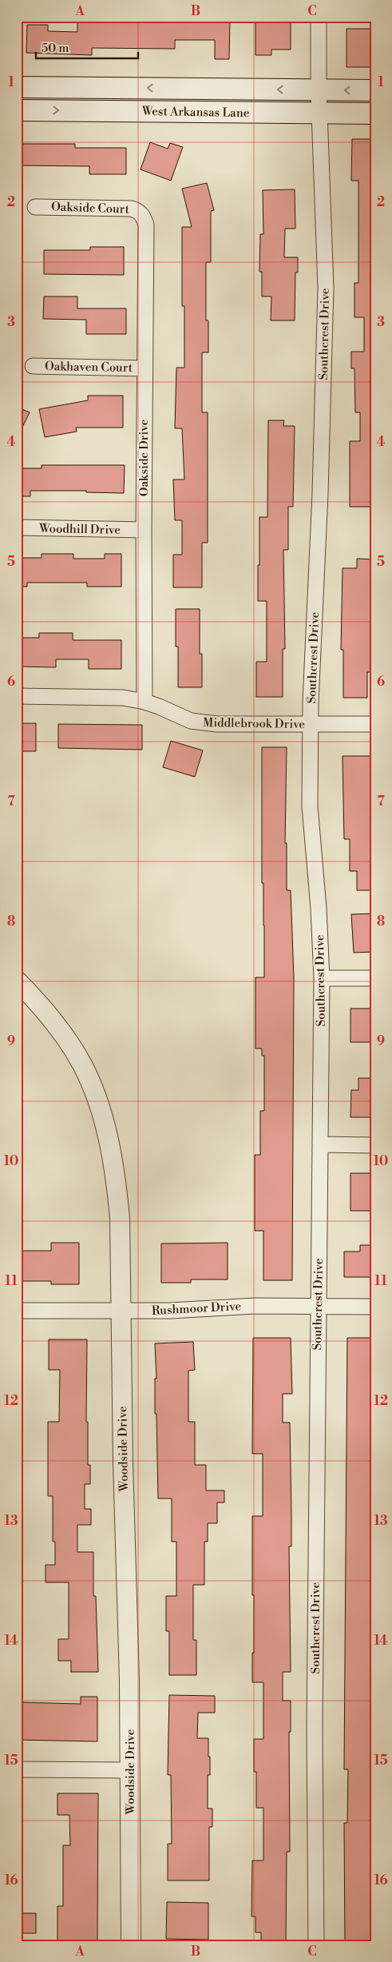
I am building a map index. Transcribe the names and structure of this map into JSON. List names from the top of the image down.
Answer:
{
  "streets": {
    "main road": ["West Arkansas Lane"],
    "street": [
      "Oakside Court",
      "Southcrest Drive",
      "Oakhaven Court",
      "Oakside Drive",
      "Woodhill Drive",
      "Middlebrook Drive",
      "Rushmoor Drive",
      "Woodside Drive"
    ]
  },
  "crossings": [
    ["West Arkansas Lane", "Southcrest Drive"],
    ["Oakside Court", "Oakside Drive"],
    ["Southcrest Drive", "Middlebrook Drive"],
    ["Southcrest Drive", "Rushmoor Drive"],
    ["Oakhaven Court", "Oakside Drive"],
    ["Oakside Drive", "Woodhill Drive"],
    ["Oakside Drive", "Middlebrook Drive"],
    ["Rushmoor Drive", "Woodside Drive"]
  ],
  "scale_bar": "50 m",
  "grid": {
    "columns": ["A", "B", "C"],
    "rows": [
      "1",
      "2",
      "3",
      "4",
      "5",
      "6",
      "7",
      "8",
      "9",
      "10",
      "11",
      "12",
      "13",
      "14",
      "15",
      "16"
    ]
  }
}
